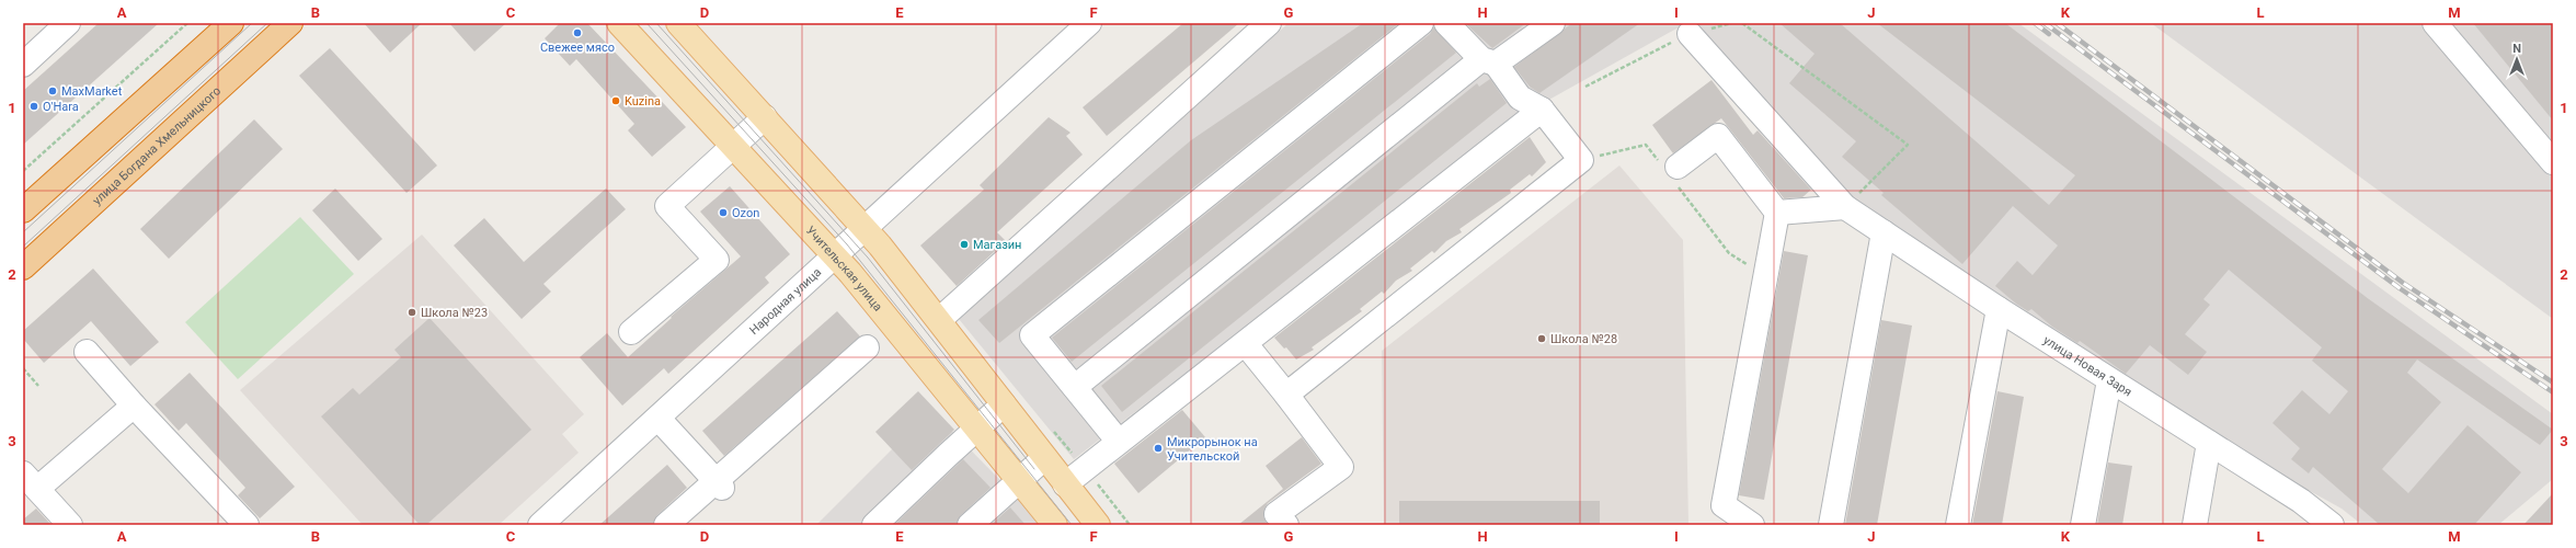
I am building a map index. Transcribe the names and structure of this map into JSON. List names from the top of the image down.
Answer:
{
  "streets": {
    "highway": ["улица Богдана Хмельницкого"],
    "main road": ["Учительская улица"],
    "street": ["Народная улица", "улица Новая Заря"]
  },
  "crossings": [
    ["Учительская улица", "Народная улица"]
  ],
  "places": [
    "Свежее мясо",
    "MaxMarket",
    "Kuzina",
    "O'Hara",
    "Ozon",
    "Магазин",
    "Школа №23",
    "Школа №28",
    "Микрорынок на Учительской"
  ],
  "north": "top",
  "grid": {
    "columns": [
      "A",
      "B",
      "C",
      "D",
      "E",
      "F",
      "G",
      "H",
      "I",
      "J",
      "K",
      "L",
      "M"
    ],
    "rows": ["1", "2", "3"]
  }
}
